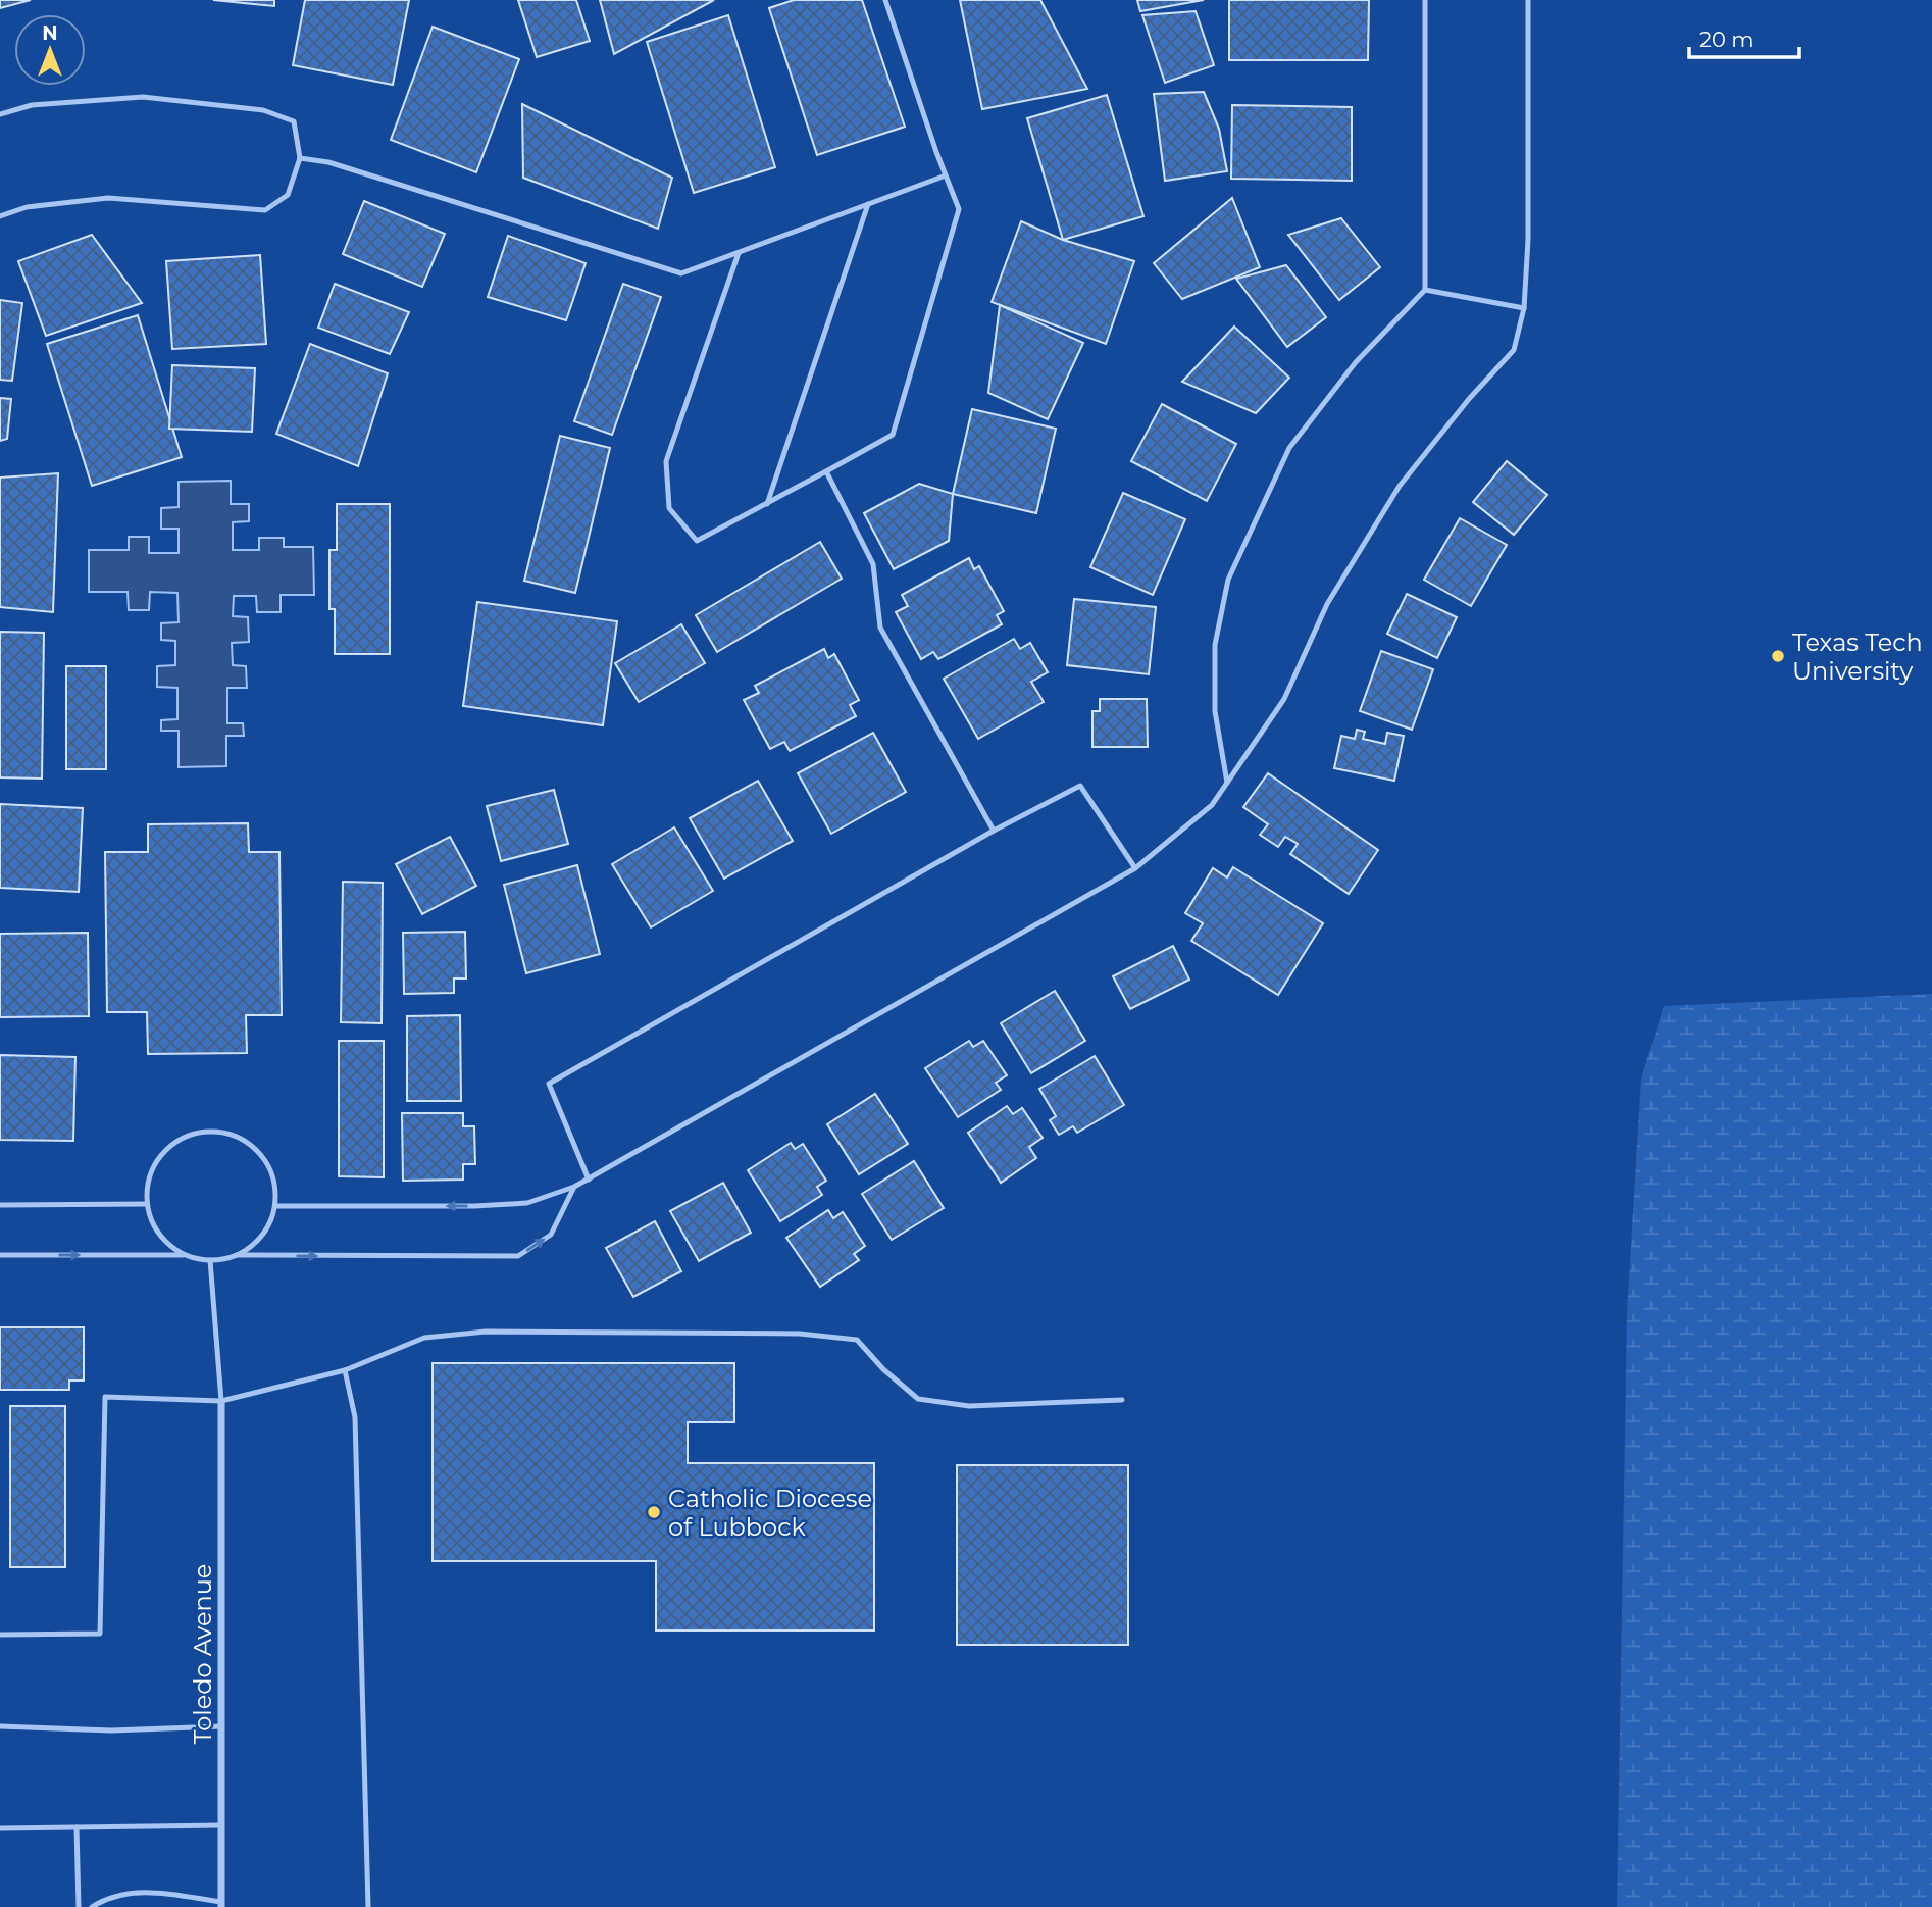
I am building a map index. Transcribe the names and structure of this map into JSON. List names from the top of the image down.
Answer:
{
  "streets": {
    "street": ["Toledo Avenue"]
  },
  "places": ["Texas Tech University", "Catholic Diocese of Lubbock"],
  "scale_bar": "20 m",
  "north": "top"
}
